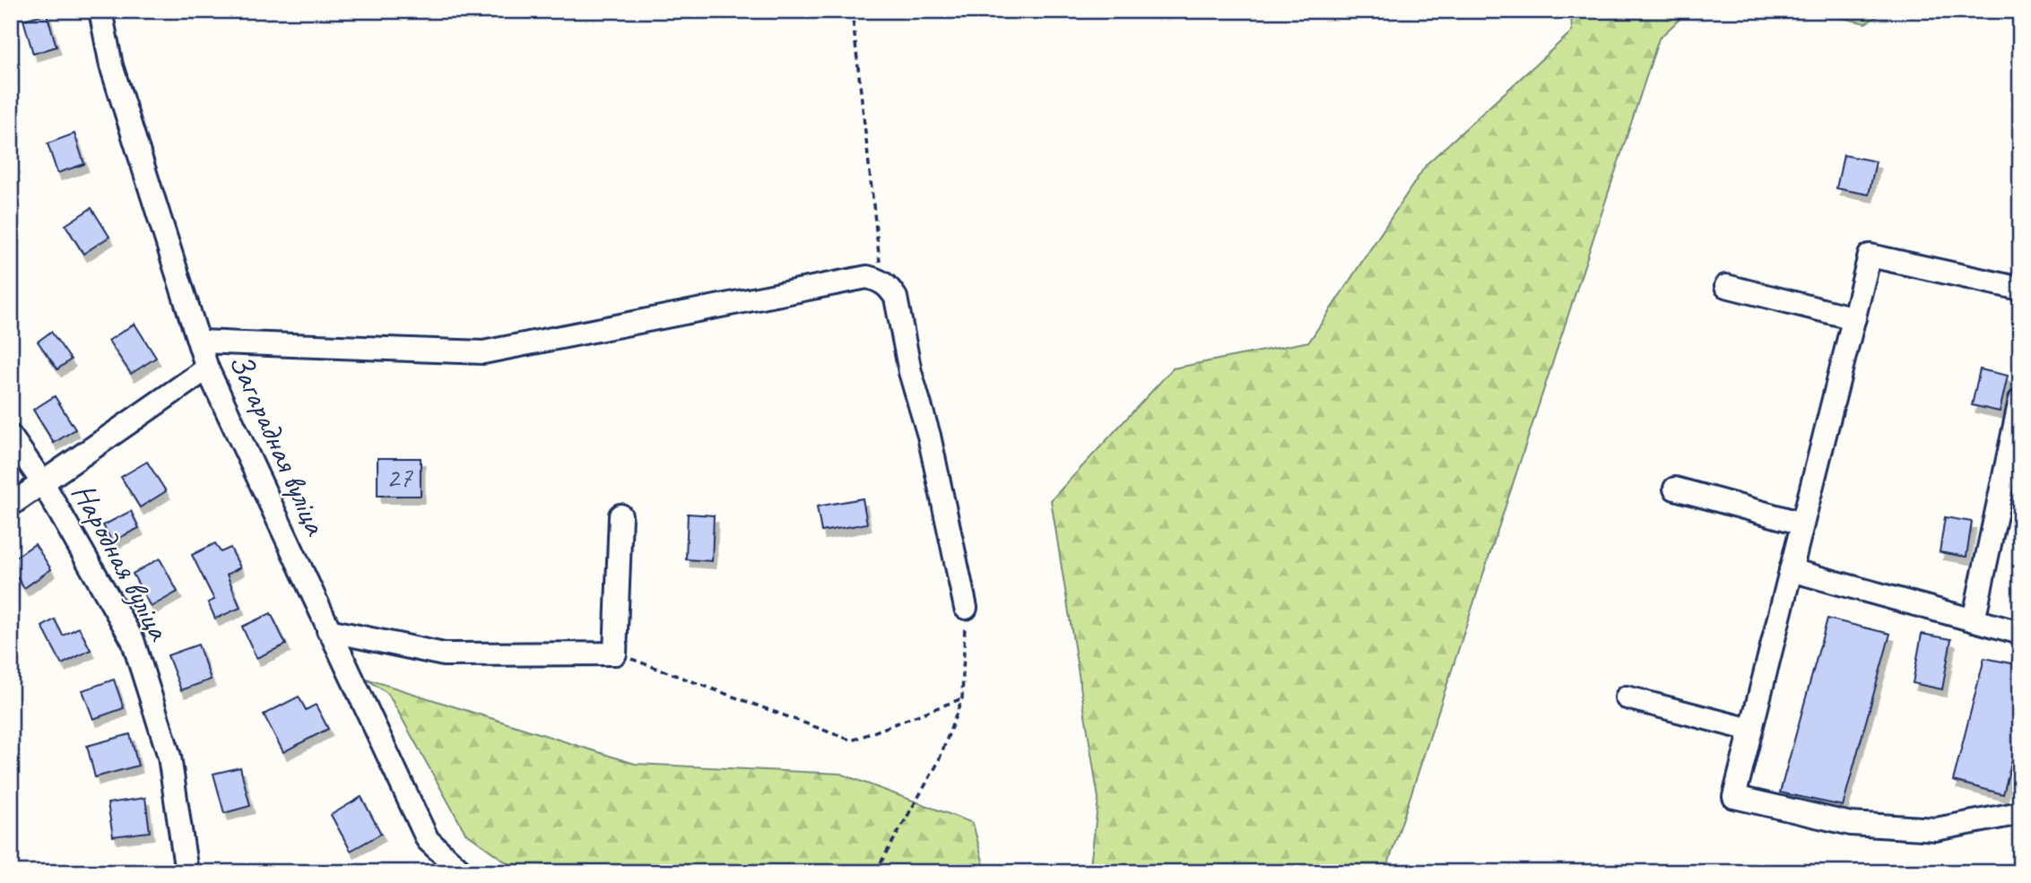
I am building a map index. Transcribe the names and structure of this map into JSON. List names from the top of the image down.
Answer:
{
  "streets": {
    "street": ["Загарадная вуліца", "Народная вуліца"]
  },
  "house_numbers": ["27"]
}
